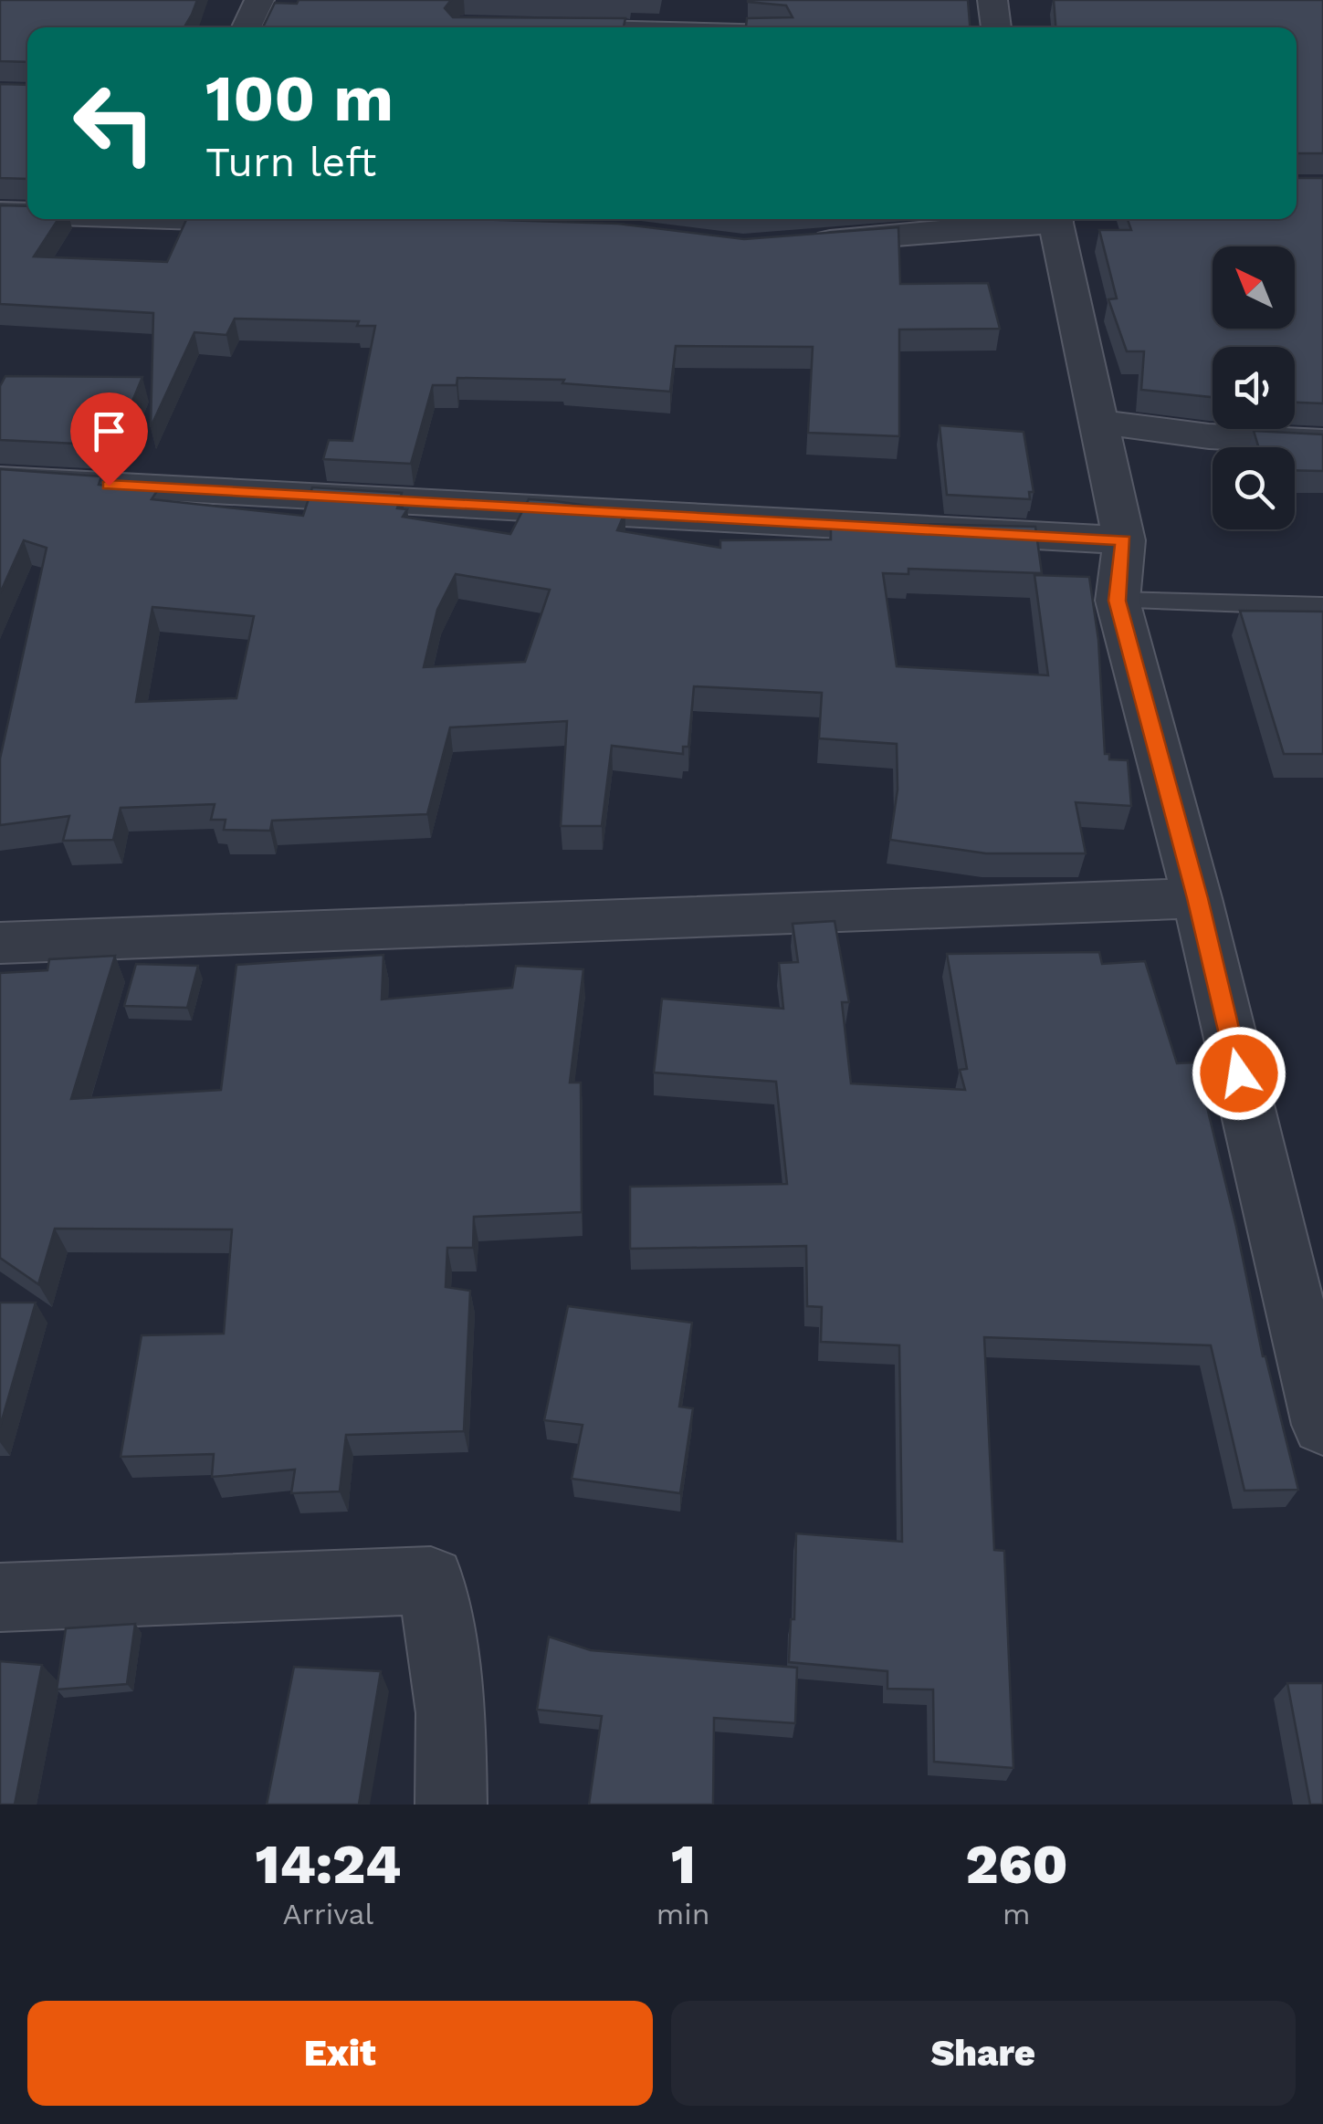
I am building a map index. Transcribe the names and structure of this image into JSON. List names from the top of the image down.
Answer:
{
  "north": "top left",
  "page": {
    "turn": ["100 m", "Turn left"],
    "eta": [
      "14:24",
      "Arrival",
      "1",
      "min",
      "260",
      "m"
    ],
    "buttons": ["Exit", "Share"]
  }
}
